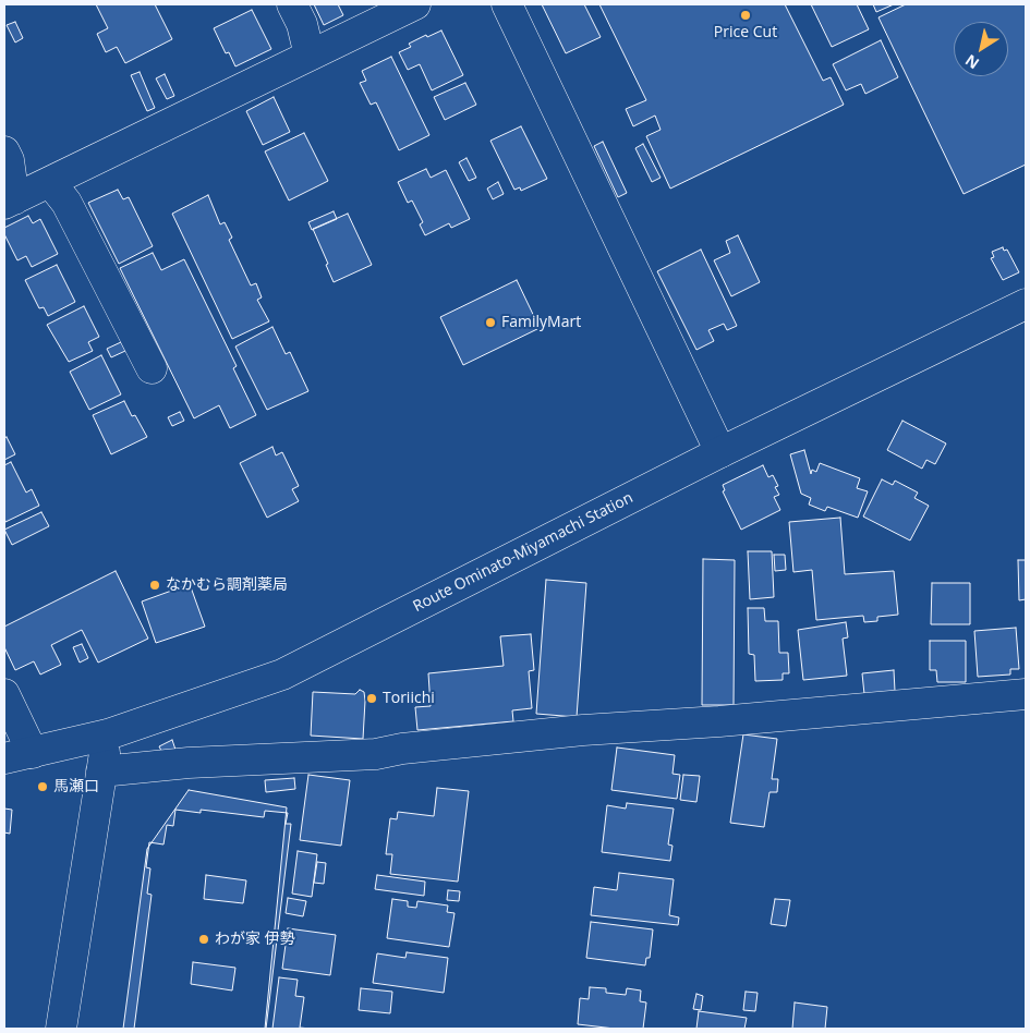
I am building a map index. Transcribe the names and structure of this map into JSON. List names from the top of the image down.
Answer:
{
  "streets": {
    "street": ["Route Ominato-Miyamachi Station"]
  },
  "places": [
    "Price Cut",
    "FamilyMart",
    "なかむら調剤薬局",
    "Toriichi",
    "馬瀬口",
    "わが家 伊勢"
  ],
  "north": "bottom left"
}
